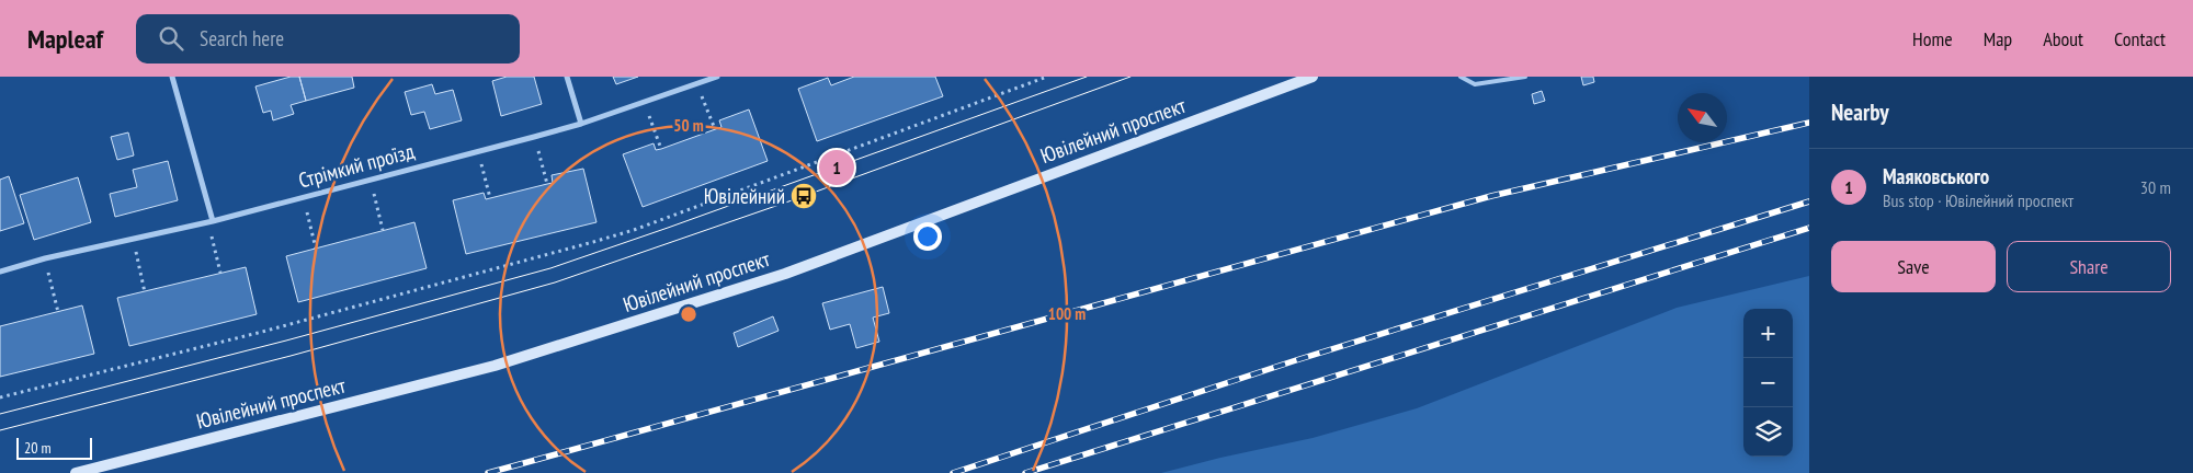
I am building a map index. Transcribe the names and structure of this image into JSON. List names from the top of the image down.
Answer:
{
  "streets": {
    "main road": ["Ювілейний проспект"],
    "street": ["Стрімкий проїзд"]
  },
  "places": {
    "bus stop": ["Ювілейний"]
  },
  "scale_bar": "20 m",
  "north": "top left",
  "page": {
    "header": "Mapleaf",
    "search": "Search here",
    "nav": [
      "Home",
      "Map",
      "About",
      "Contact"
    ],
    "heading": "Nearby",
    "pins": "1",
    "list": [
      {
        "mark": "1",
        "name": "Маяковського",
        "note": "Bus stop · Ювілейний проспект",
        "value": "30 m"
      }
    ],
    "buttons": ["Save", "Share"],
    "map_buttons": ["+", "−"],
    "scale": "20 m"
  },
  "rings": ["50 m", "100 m"]
}
